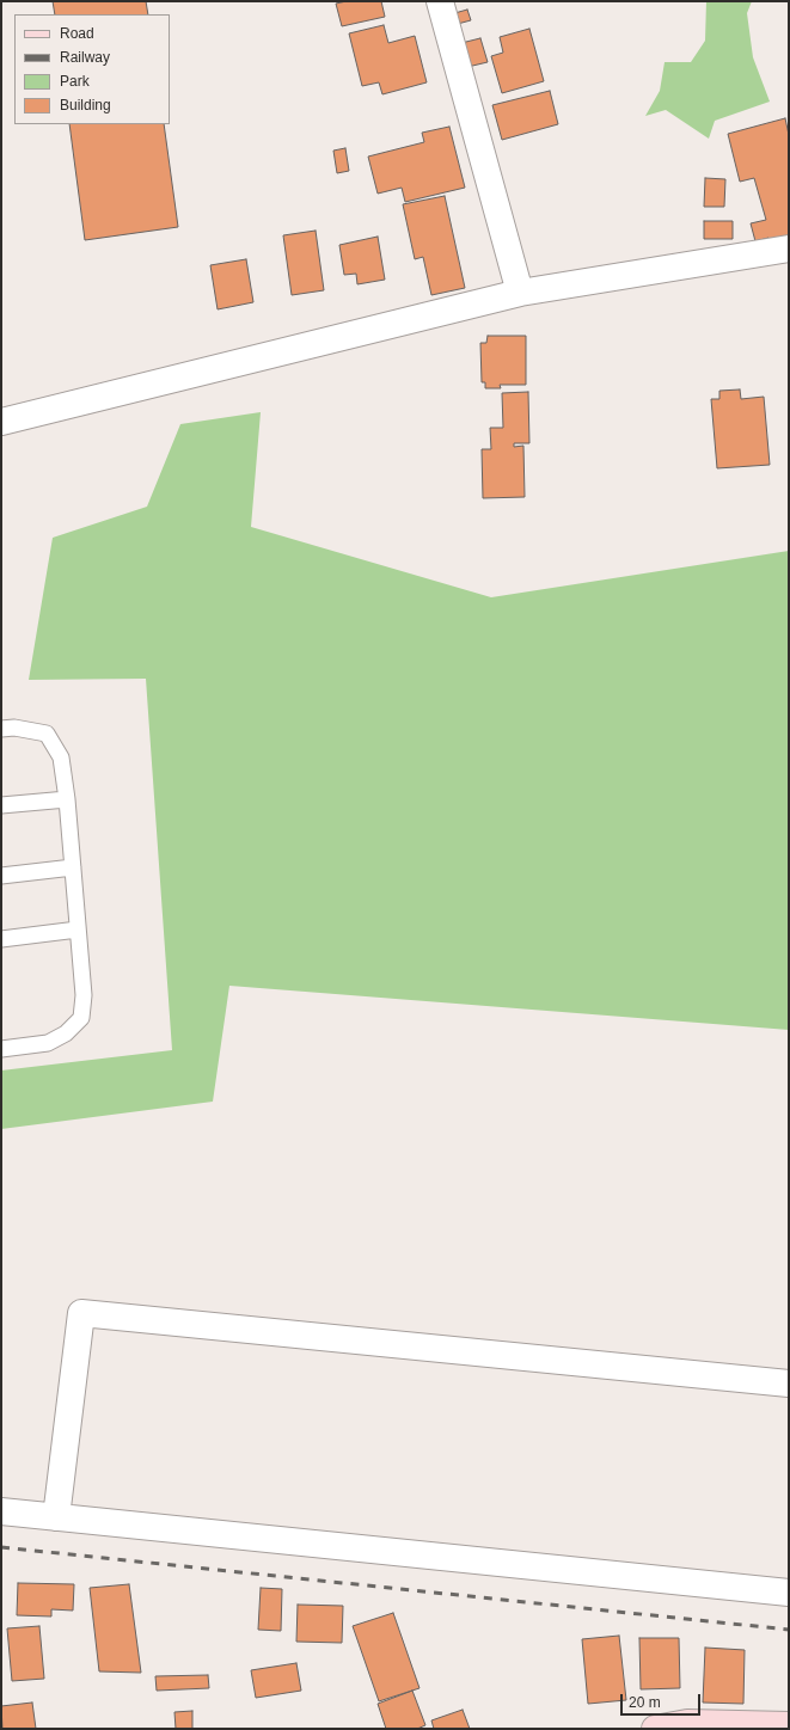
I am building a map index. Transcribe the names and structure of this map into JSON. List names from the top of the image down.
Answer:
{
  "legend": [
    "Road",
    "Railway",
    "Park",
    "Building"
  ],
  "scale_bar": "20 m"
}
